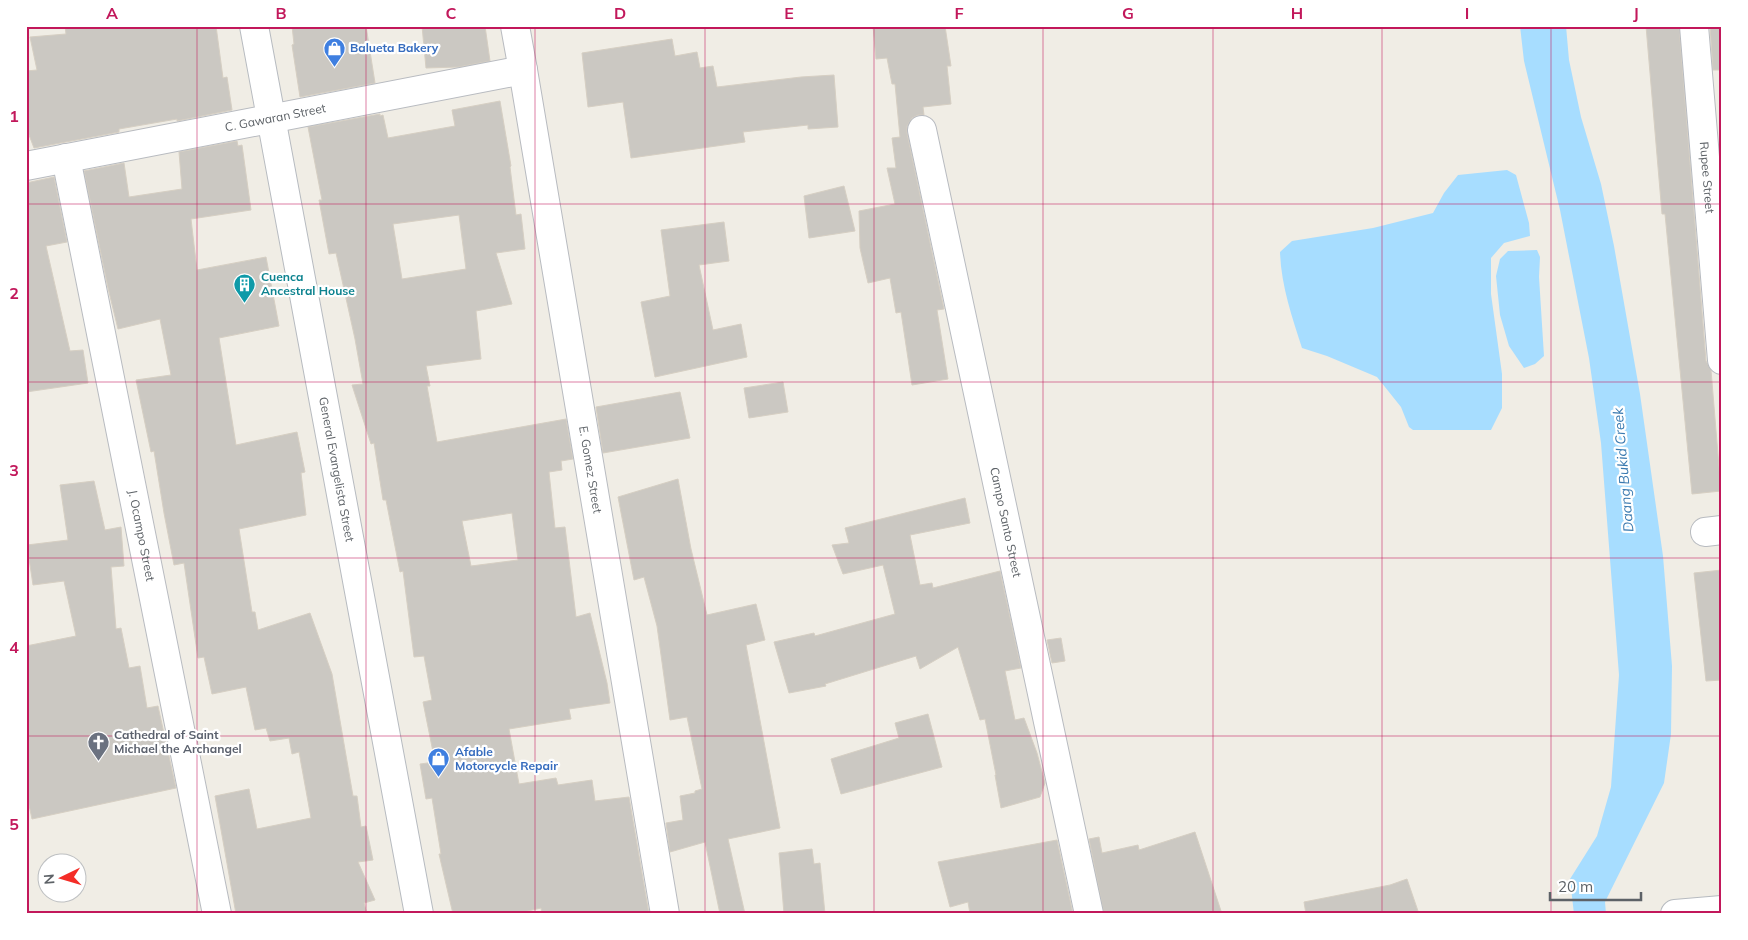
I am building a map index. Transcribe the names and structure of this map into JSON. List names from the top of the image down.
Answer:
{
  "streets": {
    "street": [
      "C. Gawaran Street",
      "Rupee Street",
      "General Evangelista Street",
      "E. Gomez Street",
      "Campo Santo Street",
      "J. Ocampo Street"
    ]
  },
  "crossings": [
    ["C. Gawaran Street", "General Evangelista Street"],
    ["C. Gawaran Street", "E. Gomez Street"],
    ["C. Gawaran Street", "J. Ocampo Street"]
  ],
  "water": ["Daang Bukid Creek"],
  "places": {
    "shop": ["Balueta Bakery", "Afable Motorcycle Repair"],
    "building": ["Cuenca Ancestral House"],
    "church": ["Cathedral of Saint Michael the Archangel"]
  },
  "scale_bar": "20 m",
  "north": "left",
  "grid": {
    "columns": [
      "A",
      "B",
      "C",
      "D",
      "E",
      "F",
      "G",
      "H",
      "I",
      "J"
    ],
    "rows": [
      "1",
      "2",
      "3",
      "4",
      "5"
    ]
  }
}
